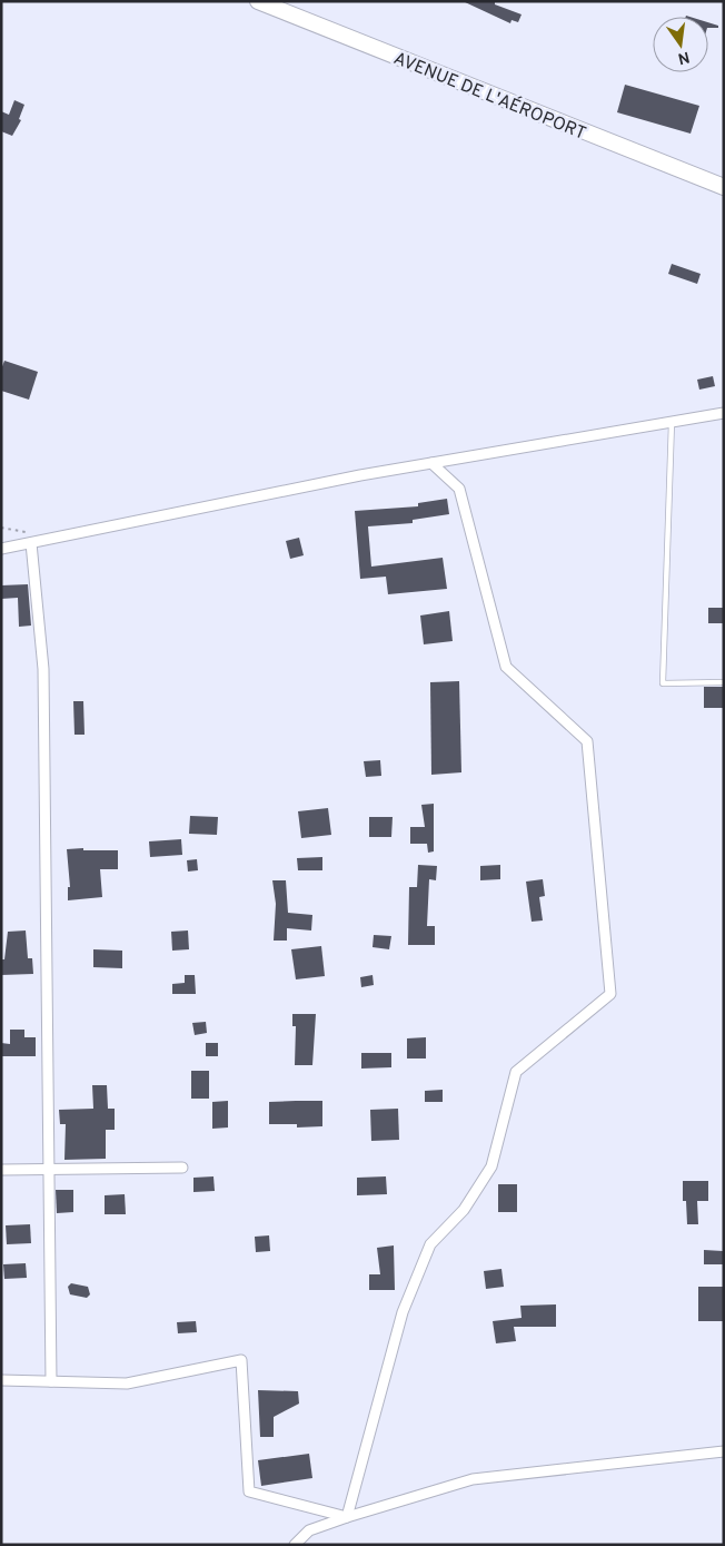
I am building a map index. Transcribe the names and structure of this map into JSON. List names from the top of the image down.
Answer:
{
  "streets": {
    "main road": ["AVENUE DE L'AÉROPORT"]
  },
  "north": "bottom"
}
